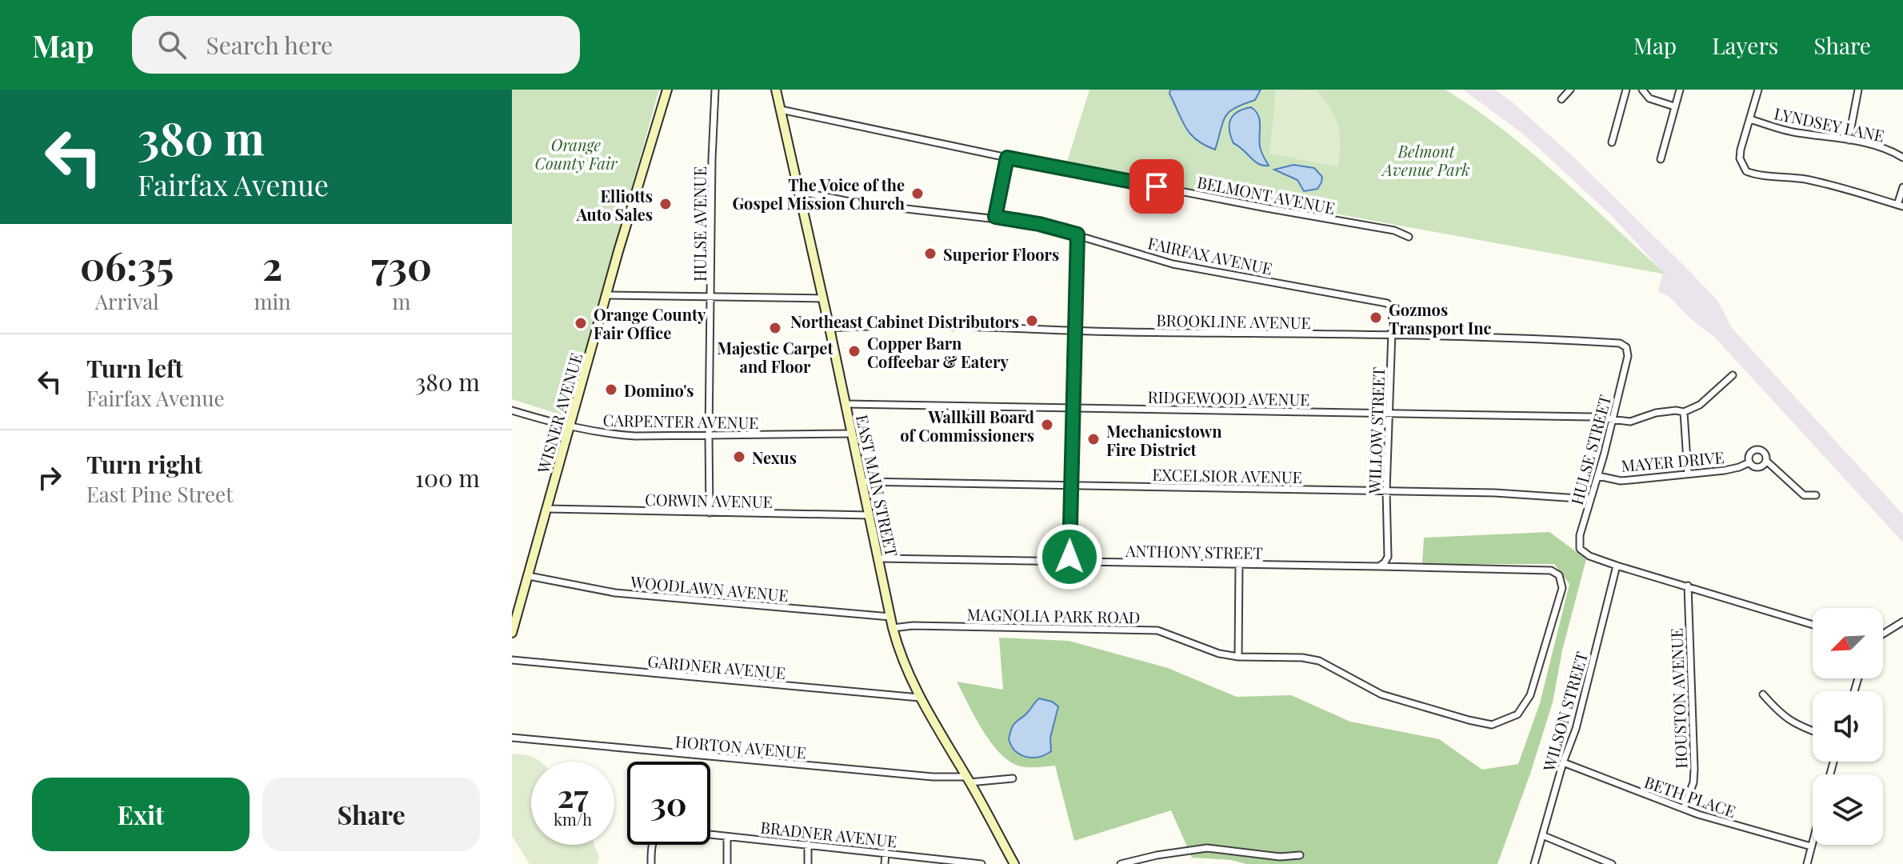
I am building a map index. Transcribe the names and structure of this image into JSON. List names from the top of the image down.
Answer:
{
  "streets": {
    "main road": ["WISNER AVENUE", "EAST MAIN STREET"],
    "street": [
      "LYNDSEY LANE",
      "BELMONT AVENUE",
      "HULSE AVENUE",
      "FAIRFAX AVENUE",
      "BROOKLINE AVENUE",
      "RIDGEWOOD AVENUE",
      "CARPENTER AVENUE",
      "WILLOW STREET",
      "HULSE STREET",
      "MAYER DRIVE",
      "EXCELSIOR AVENUE",
      "CORWIN AVENUE",
      "ANTHONY STREET",
      "WOODLAWN AVENUE",
      "MAGNOLIA PARK ROAD",
      "GARDNER AVENUE",
      "HOUSTON AVENUE",
      "WILSON STREET",
      "HORTON AVENUE",
      "BETH PLACE",
      "BRADNER AVENUE"
    ]
  },
  "crossings": [
    ["BELMONT AVENUE", "EAST MAIN STREET"],
    ["HULSE AVENUE", "CARPENTER AVENUE"],
    ["HULSE AVENUE", "CORWIN AVENUE"],
    ["FAIRFAX AVENUE", "WILLOW STREET"],
    ["FAIRFAX AVENUE", "EAST MAIN STREET"],
    ["BROOKLINE AVENUE", "WILLOW STREET"],
    ["BROOKLINE AVENUE", "HULSE STREET"],
    ["BROOKLINE AVENUE", "EAST MAIN STREET"],
    ["RIDGEWOOD AVENUE", "WILLOW STREET"],
    ["RIDGEWOOD AVENUE", "HULSE STREET"],
    ["RIDGEWOOD AVENUE", "EAST MAIN STREET"],
    ["WISNER AVENUE", "CARPENTER AVENUE"],
    ["WISNER AVENUE", "CORWIN AVENUE"],
    ["WISNER AVENUE", "WOODLAWN AVENUE"],
    ["CARPENTER AVENUE", "EAST MAIN STREET"],
    ["WILLOW STREET", "EXCELSIOR AVENUE"],
    ["WILLOW STREET", "ANTHONY STREET"],
    ["WILLOW STREET", "MAGNOLIA PARK ROAD"],
    ["HULSE STREET", "MAYER DRIVE"],
    ["HULSE STREET", "EXCELSIOR AVENUE"],
    ["HULSE STREET", "WILSON STREET"],
    ["EXCELSIOR AVENUE", "EAST MAIN STREET"],
    ["EAST MAIN STREET", "CORWIN AVENUE"],
    ["EAST MAIN STREET", "ANTHONY STREET"],
    ["EAST MAIN STREET", "WOODLAWN AVENUE"],
    ["EAST MAIN STREET", "MAGNOLIA PARK ROAD"],
    ["EAST MAIN STREET", "GARDNER AVENUE"],
    ["EAST MAIN STREET", "HORTON AVENUE"],
    ["ANTHONY STREET", "MAGNOLIA PARK ROAD"],
    ["HOUSTON AVENUE", "BETH PLACE"],
    ["WILSON STREET", "BETH PLACE"]
  ],
  "parks": ["Orange County Fair", "Belmont Avenue Park"],
  "places": [
    "The Voice of the Gospel Mission Church",
    "Elliotts Auto Sales",
    "Superior Floors",
    "Gozmos Transport Inc",
    "Northeast Cabinet Distributors",
    "Orange County Fair Office",
    "Majestic Carpet and Floor",
    "Copper Barn Coffeebar & Eatery",
    "Domino's",
    "Wallkill Board of Commissioners",
    "Mechanicstown Fire District",
    "Nexus"
  ],
  "north": "bottom left",
  "page": {
    "header": "Map",
    "search": "Search here",
    "nav": ["Map", "Layers", "Share"],
    "turn": ["380 m", "Fairfax Avenue"],
    "eta": [
      "06:35",
      "Arrival",
      "2",
      "min",
      "730",
      "m"
    ],
    "list": [
      {
        "name": "Turn left",
        "note": "Fairfax Avenue",
        "value": "380 m"
      },
      {
        "name": "Turn right",
        "note": "East Pine Street",
        "value": "100 m"
      }
    ],
    "speed": "27 km/h",
    "limit": "30",
    "buttons": ["Exit", "Share"]
  }
}
